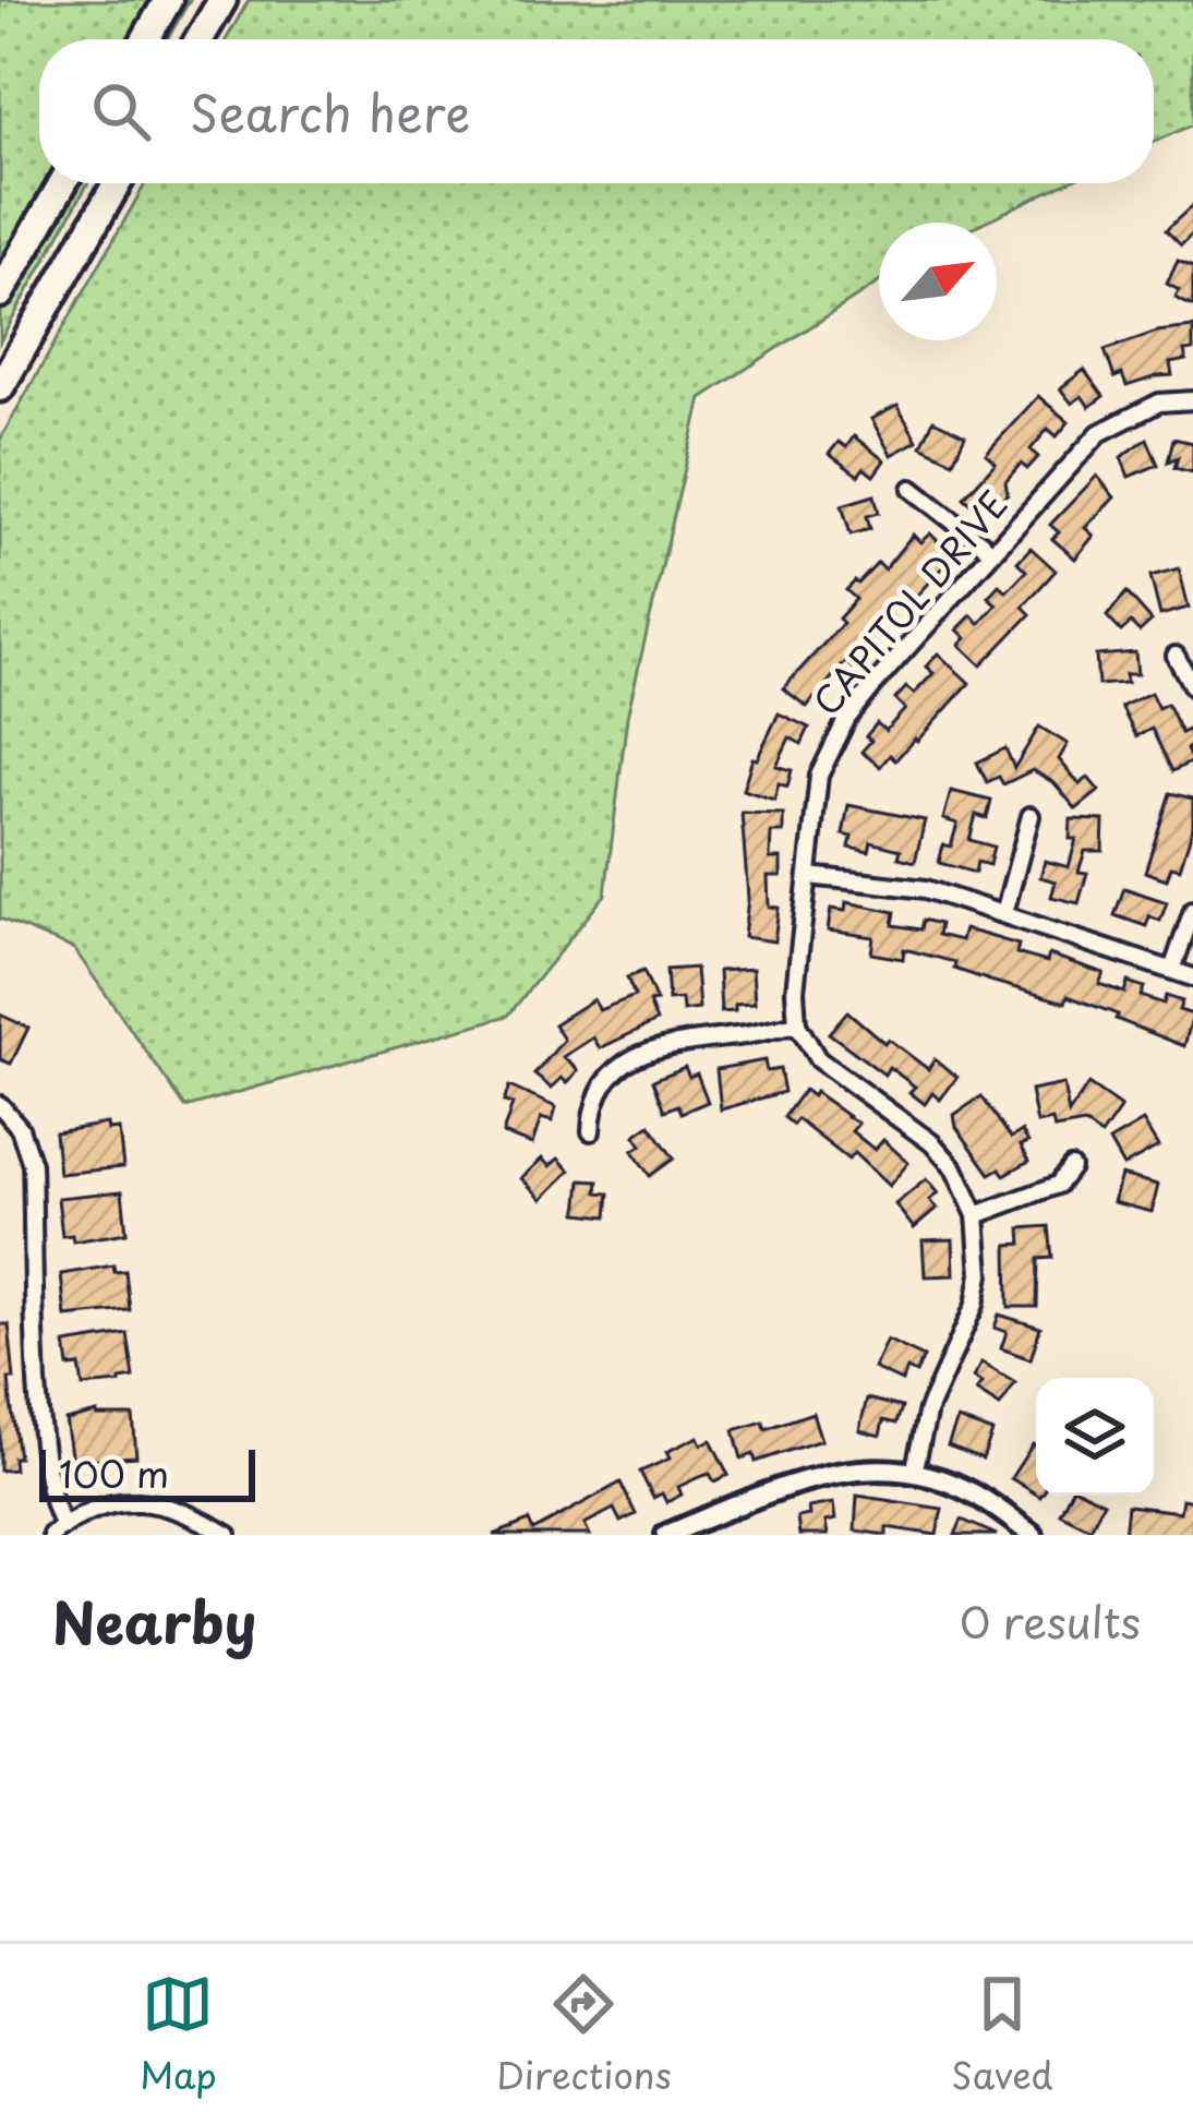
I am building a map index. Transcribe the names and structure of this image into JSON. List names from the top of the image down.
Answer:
{
  "streets": {
    "street": ["CAPITOL DRIVE"]
  },
  "scale_bar": "100 m",
  "north": "top right",
  "page": {
    "search": "Search here",
    "scale": "100 m",
    "heading": ["Nearby", "0 results"],
    "nav": ["Map", "Directions", "Saved"]
  }
}
